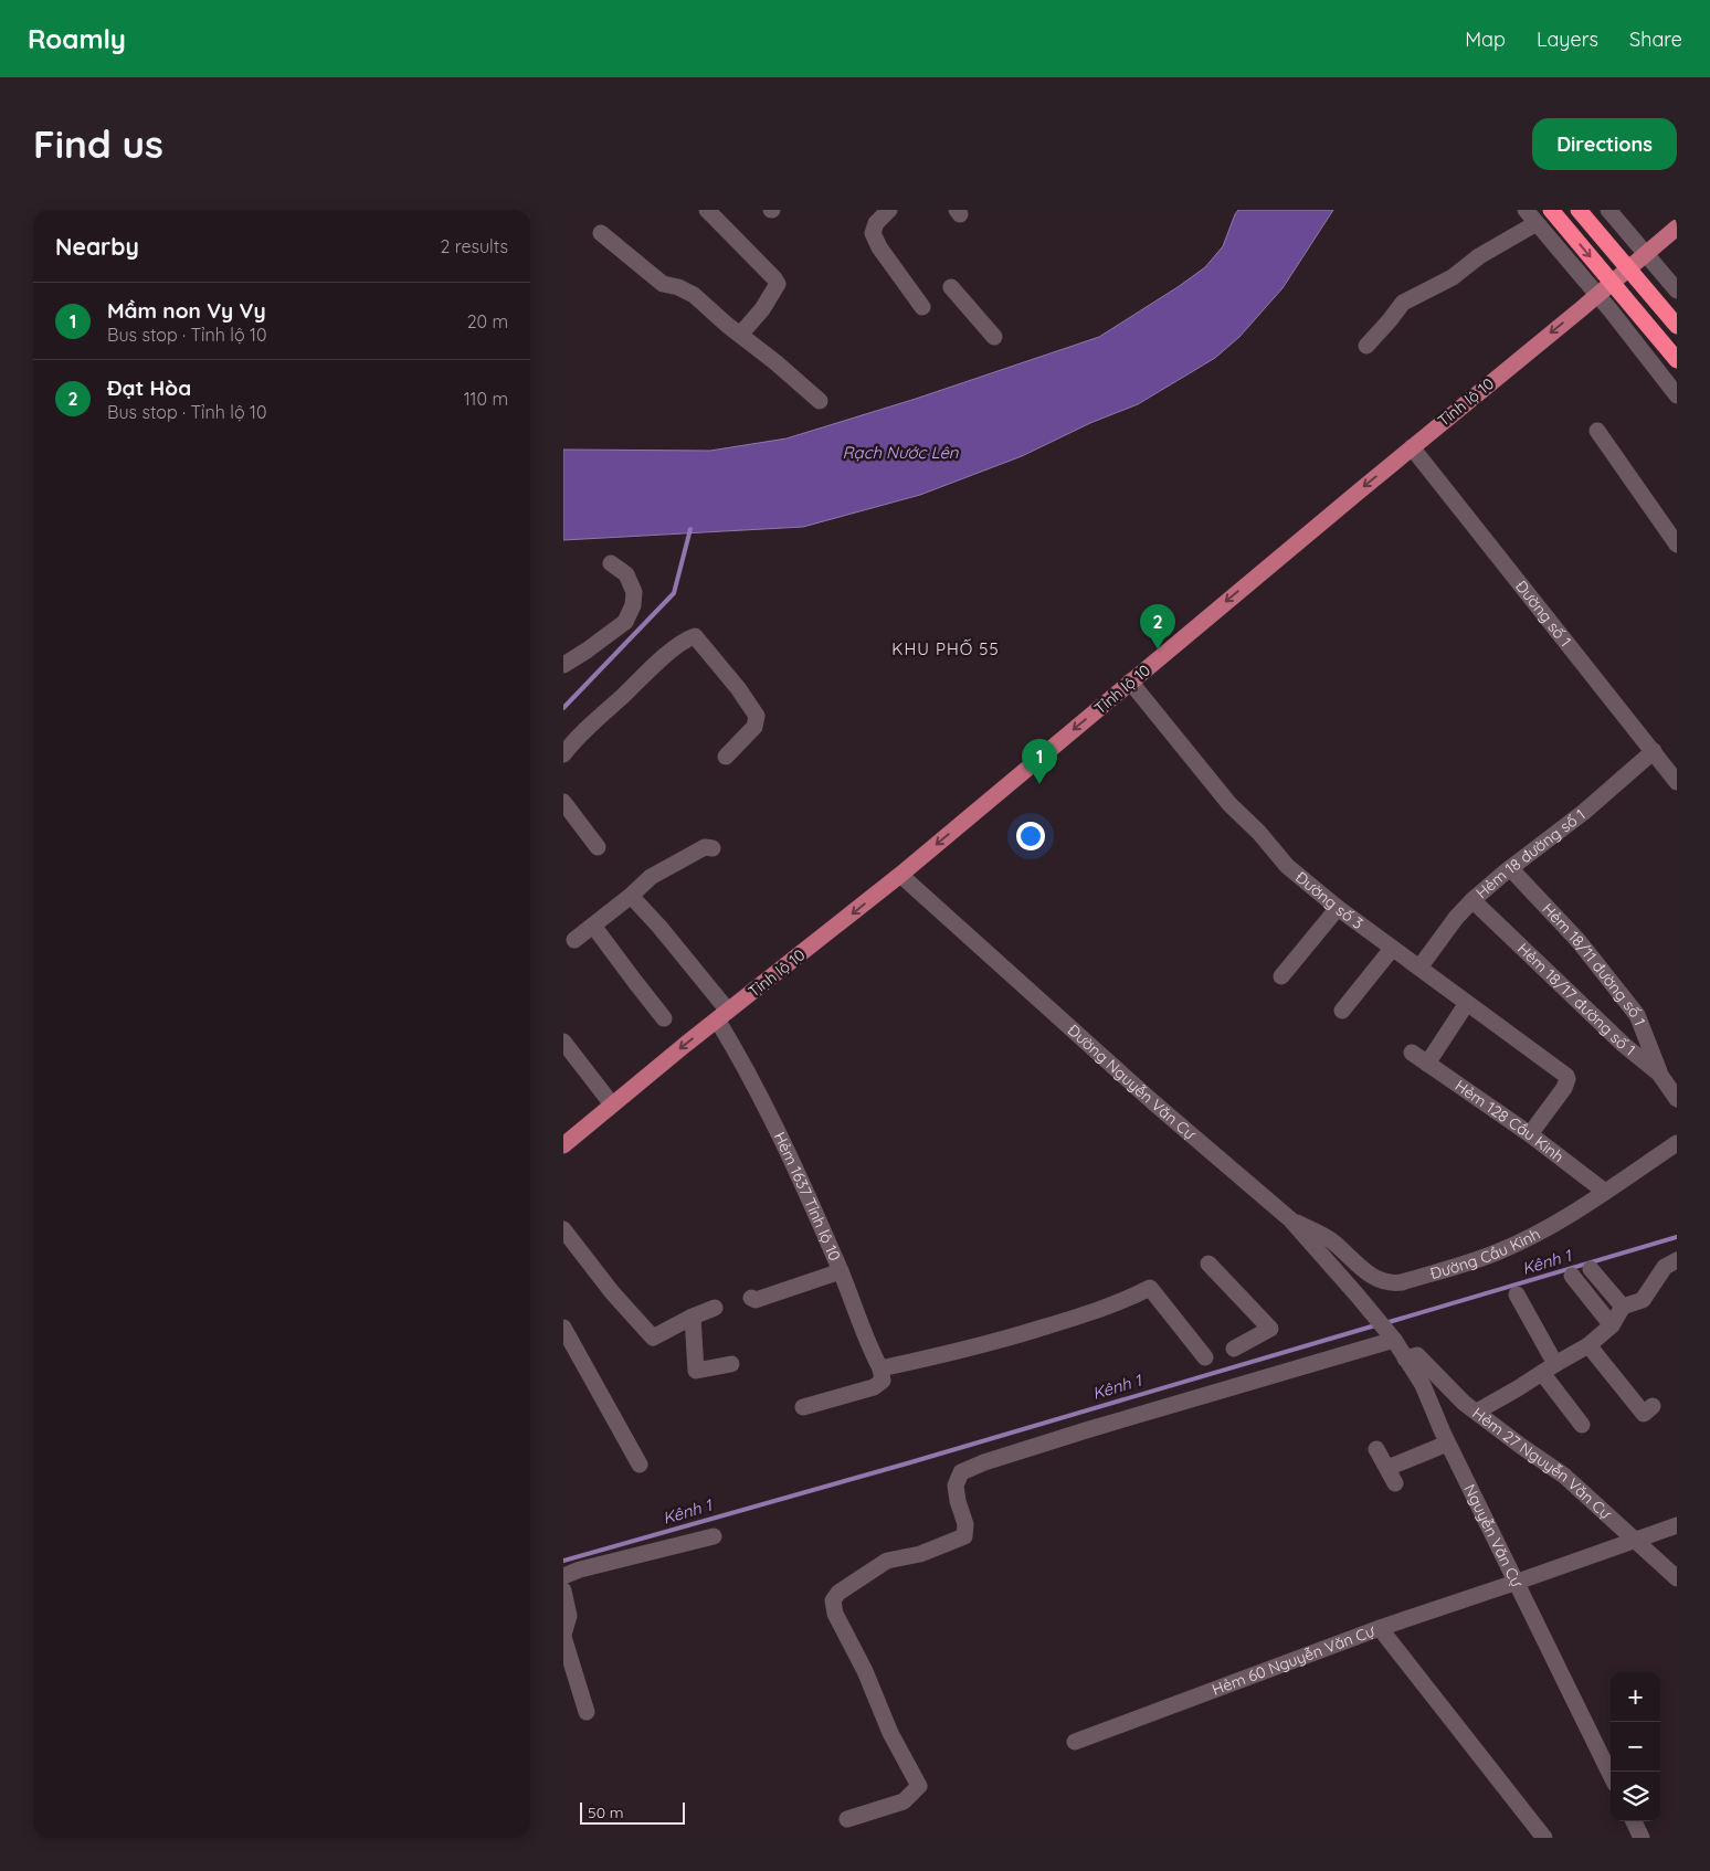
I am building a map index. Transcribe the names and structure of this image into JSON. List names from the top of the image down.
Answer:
{
  "streets": {
    "main road": ["Tỉnh lộ 10"],
    "street": [
      "Đường số 1",
      "Hẻm 18 đường số 1",
      "Đường số 3",
      "Hẻm 18/11 đường số 1",
      "Hẻm 18/17 đường số 1",
      "Đường Nguyễn Văn Cự",
      "Hẻm 128 Cầu Kinh",
      "Hẻm 1637 Tỉnh lộ 10",
      "Đường Cầu Kinh",
      "Hẻm 27 Nguyễn Văn Cự",
      "Nguyễn Văn Cự",
      "Hẻm 60 Nguyễn Văn Cự"
    ]
  },
  "crossings": [
    ["Tỉnh lộ 10", "Đường số 1"],
    ["Tỉnh lộ 10", "Đường số 3"],
    ["Tỉnh lộ 10", "Đường Nguyễn Văn Cự"],
    ["Tỉnh lộ 10", "Hẻm 1637 Tỉnh lộ 10"],
    ["Đường số 1", "Hẻm 18 đường số 1"],
    ["Hẻm 18 đường số 1", "Đường số 3"],
    ["Hẻm 18 đường số 1", "Hẻm 18/11 đường số 1"],
    ["Hẻm 18 đường số 1", "Hẻm 18/17 đường số 1"],
    ["Đường số 3", "Hẻm 128 Cầu Kinh"],
    ["Hẻm 18/11 đường số 1", "Hẻm 18/17 đường số 1"],
    ["Đường Nguyễn Văn Cự", "Đường Cầu Kinh"],
    ["Đường Nguyễn Văn Cự", "Nguyễn Văn Cự"],
    ["Hẻm 128 Cầu Kinh", "Đường Cầu Kinh"],
    ["Hẻm 27 Nguyễn Văn Cự", "Nguyễn Văn Cự"],
    ["Hẻm 27 Nguyễn Văn Cự", "Hẻm 60 Nguyễn Văn Cự"],
    ["Nguyễn Văn Cự", "Hẻm 60 Nguyễn Văn Cự"]
  ],
  "one_way": ["Tỉnh lộ 10"],
  "districts": ["KHU PHỐ 55"],
  "water": ["Rạch Nước Lên", "Kênh 1"],
  "scale_bar": "50 m",
  "page": {
    "header": "Roamly",
    "nav": ["Map", "Layers", "Share"],
    "buttons": "Directions",
    "title": "Find us",
    "heading": ["Nearby", "2 results"],
    "list": [
      {
        "mark": "1",
        "name": "Mầm non Vy Vy",
        "note": "Bus stop · Tỉnh lộ 10",
        "value": "20 m"
      },
      {
        "mark": "2",
        "name": "Đạt Hòa",
        "note": "Bus stop · Tỉnh lộ 10",
        "value": "110 m"
      }
    ],
    "pins": ["2", "1"],
    "map_buttons": ["+", "−"],
    "scale": "50 m"
  }
}
